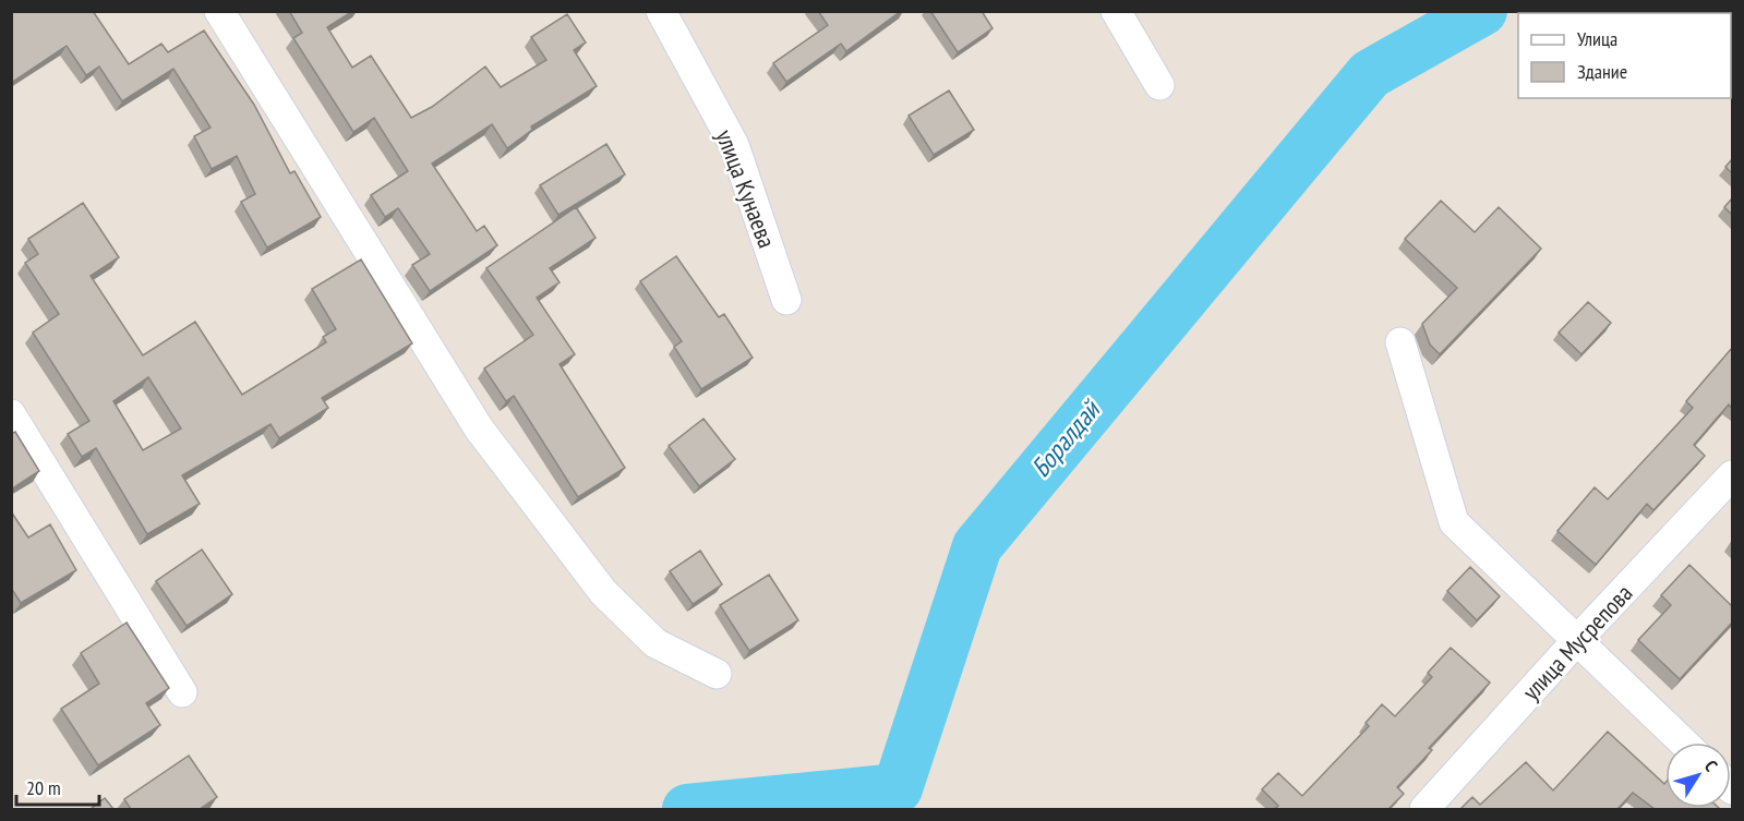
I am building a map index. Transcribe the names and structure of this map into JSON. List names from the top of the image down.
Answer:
{
  "streets": {
    "street": ["улица Кунаева", "улица Мусрепова"]
  },
  "water": ["Боралдай"],
  "legend": ["Улица", "Здание"],
  "scale_bar": "20 m",
  "north": "top right"
}
